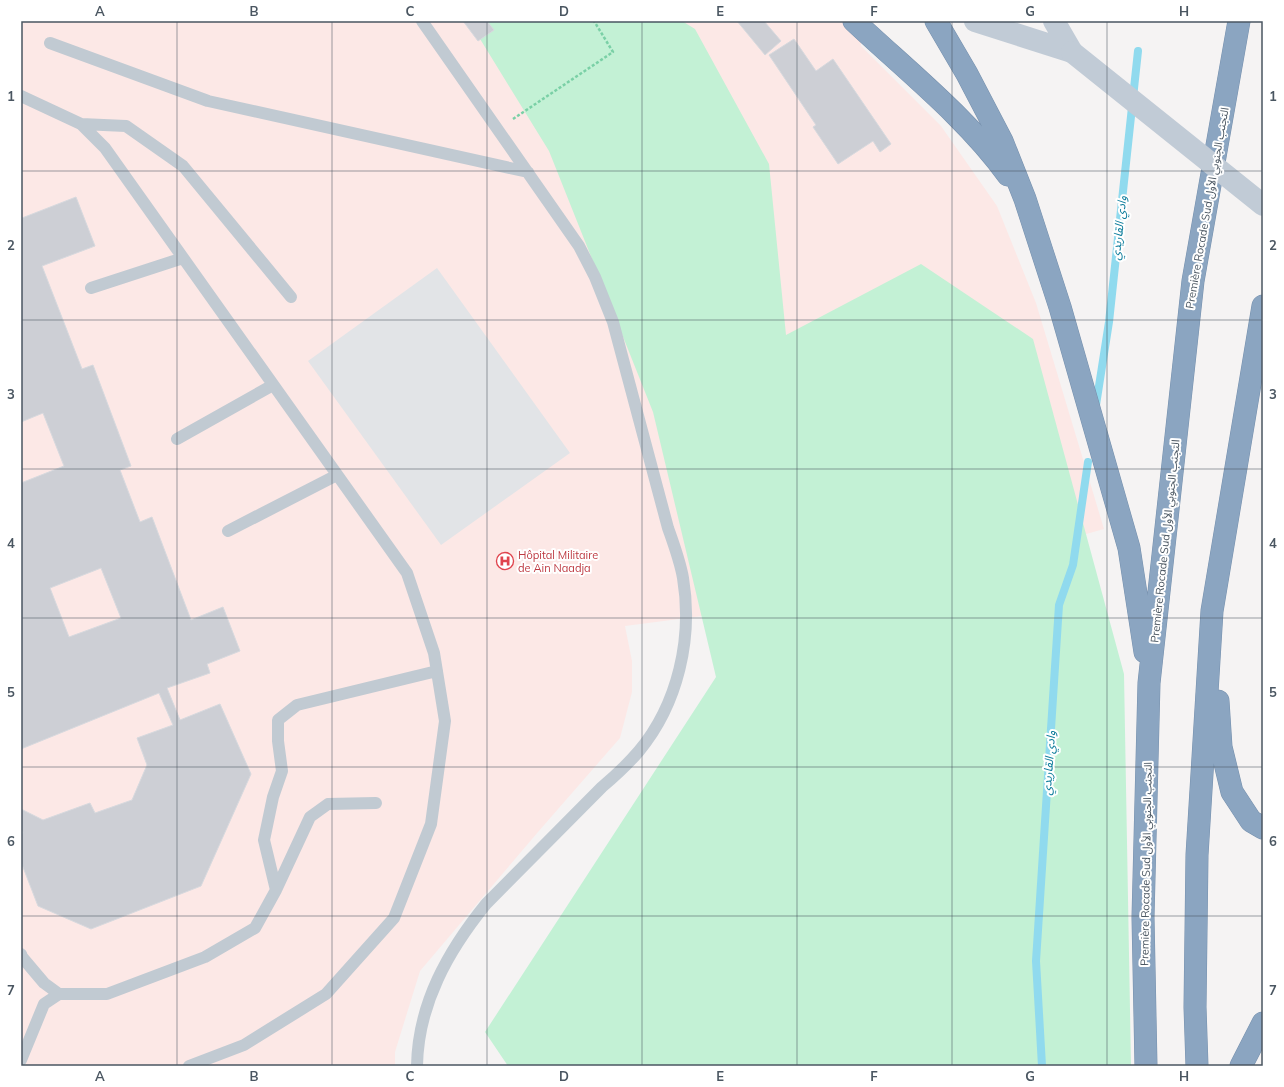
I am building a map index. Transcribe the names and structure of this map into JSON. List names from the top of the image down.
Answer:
{
  "streets": {
    "highway": ["Première Rocade Sud التجنب الجنوبي الأول"]
  },
  "water": ["وادي القاريدي"],
  "places": {
    "hospital": ["Hôpital Militaire de Ain Naadja"]
  },
  "grid": {
    "columns": [
      "A",
      "B",
      "C",
      "D",
      "E",
      "F",
      "G",
      "H"
    ],
    "rows": [
      "1",
      "2",
      "3",
      "4",
      "5",
      "6",
      "7"
    ]
  }
}
